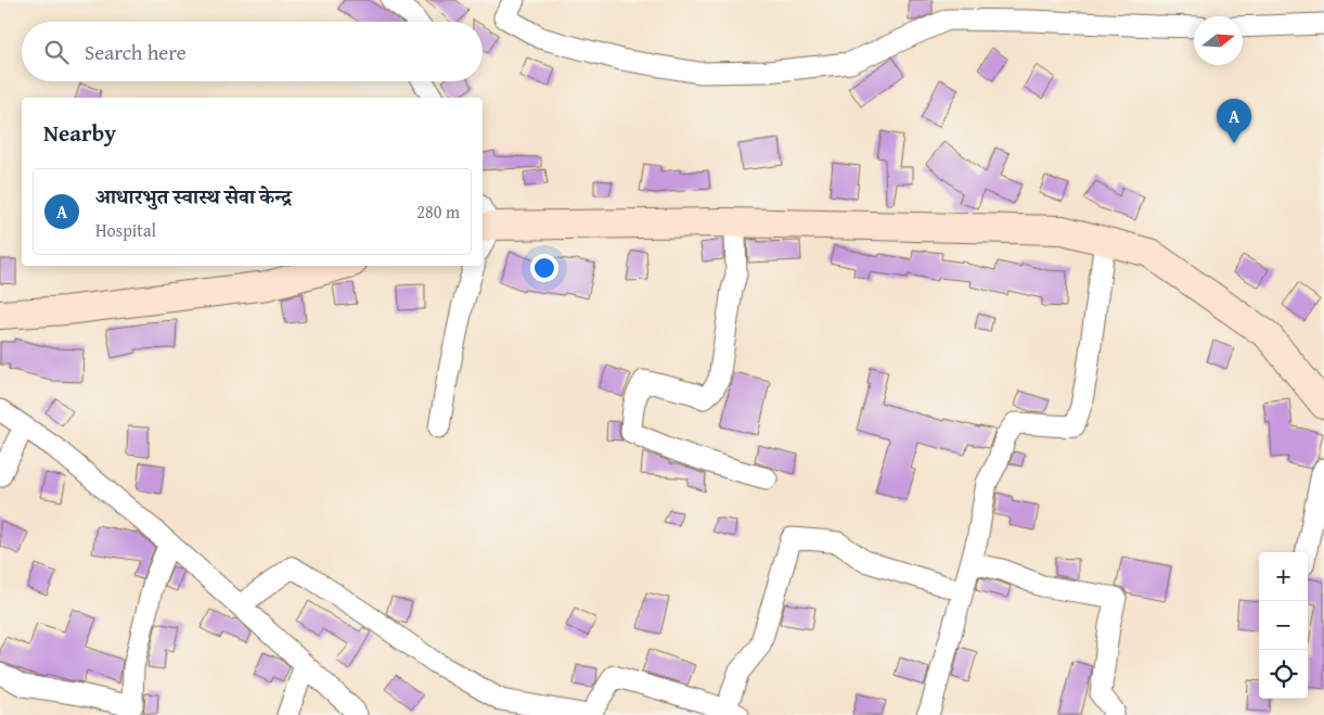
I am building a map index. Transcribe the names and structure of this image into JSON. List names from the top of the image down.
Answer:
{
  "north": "right",
  "page": {
    "search": "Search here",
    "heading": "Nearby",
    "pins": "A",
    "list": [
      {
        "mark": "A",
        "name": "आधारभुत स्वास्थ सेवा केन्द्र",
        "note": "Hospital",
        "value": "280 m"
      }
    ],
    "map_buttons": ["+", "−"]
  }
}
